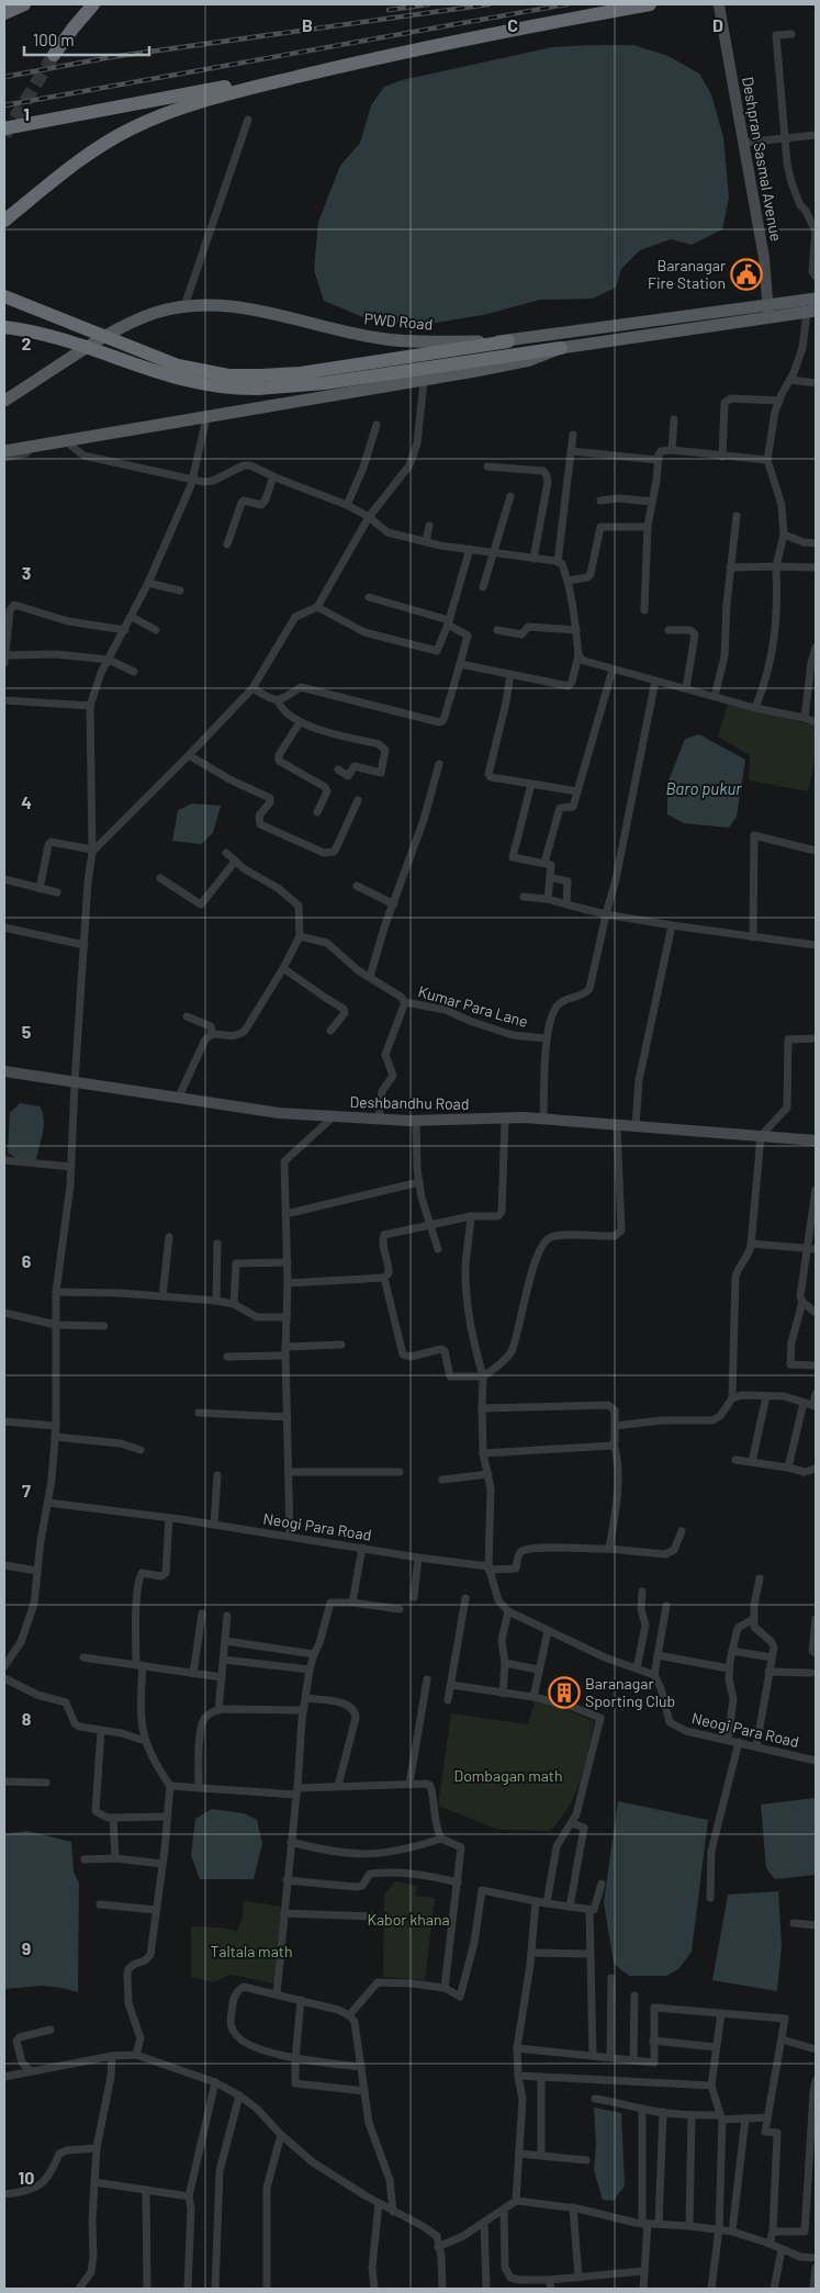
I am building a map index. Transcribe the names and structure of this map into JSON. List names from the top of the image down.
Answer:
{
  "streets": {
    "main road": ["PWD Road"],
    "street": [
      "Deshpran Sasmal Avenue",
      "Kumar Para Lane",
      "Deshbandhu Road",
      "Neogi Para Road"
    ]
  },
  "crossings": [
    ["Deshpran Sasmal Avenue", "PWD Road"]
  ],
  "water": ["Baro pukur"],
  "parks": ["Dombagan math", "Kabor khana", "Taltala math"],
  "places": {
    "public building": ["Baranagar Fire Station"],
    "building": ["Baranagar Sporting Club"]
  },
  "scale_bar": "100 m",
  "grid": {
    "columns": ["B", "C", "D"],
    "rows": [
      "1",
      "2",
      "3",
      "4",
      "5",
      "6",
      "7",
      "8",
      "9",
      "10"
    ]
  }
}
